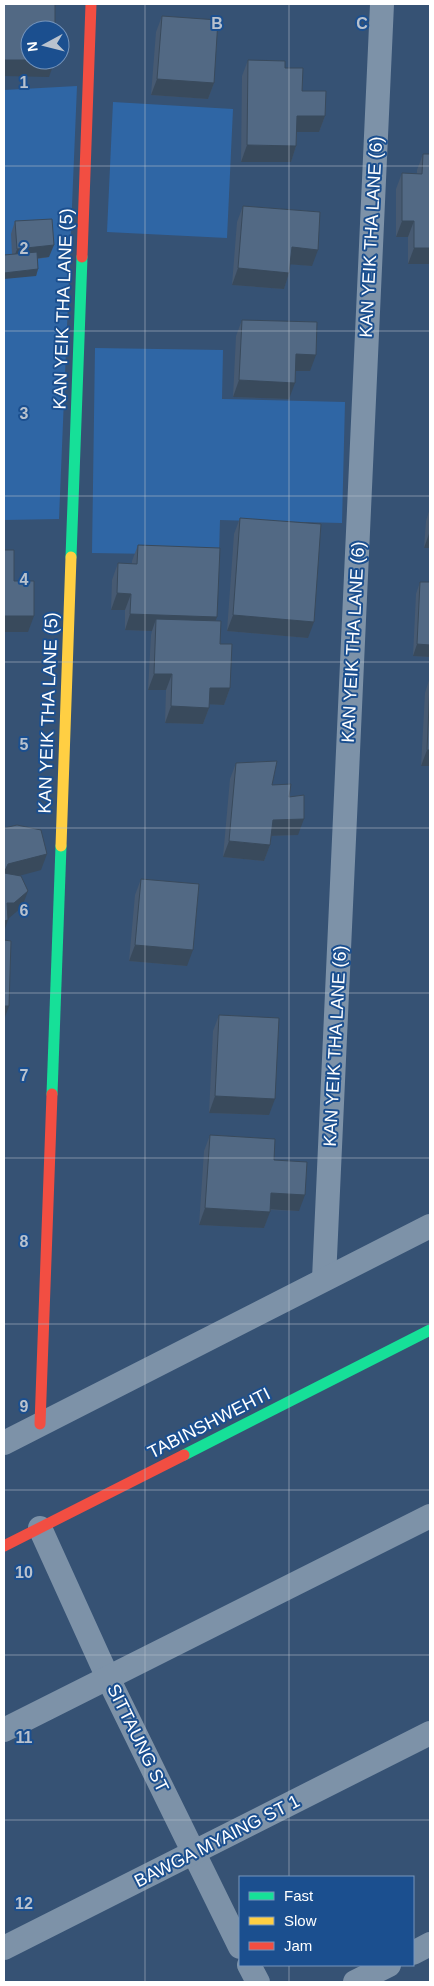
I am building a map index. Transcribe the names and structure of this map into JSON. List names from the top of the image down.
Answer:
{
  "streets": {
    "street": [
      "KAN YEIK THA LANE (6)",
      "KAN YEIK THA LANE (5)",
      "TABINSHWEHTI",
      "SITTAUNG ST",
      "BAWGA MYAING ST 1"
    ]
  },
  "crossings": [
    ["TABINSHWEHTI", "SITTAUNG ST"],
    ["SITTAUNG ST", "BAWGA MYAING ST 1"]
  ],
  "legend": ["Fast", "Slow", "Jam"],
  "north": "left",
  "grid": {
    "columns": ["B", "C"],
    "rows": [
      "1",
      "2",
      "3",
      "4",
      "5",
      "6",
      "7",
      "8",
      "9",
      "10",
      "11",
      "12"
    ]
  }
}
